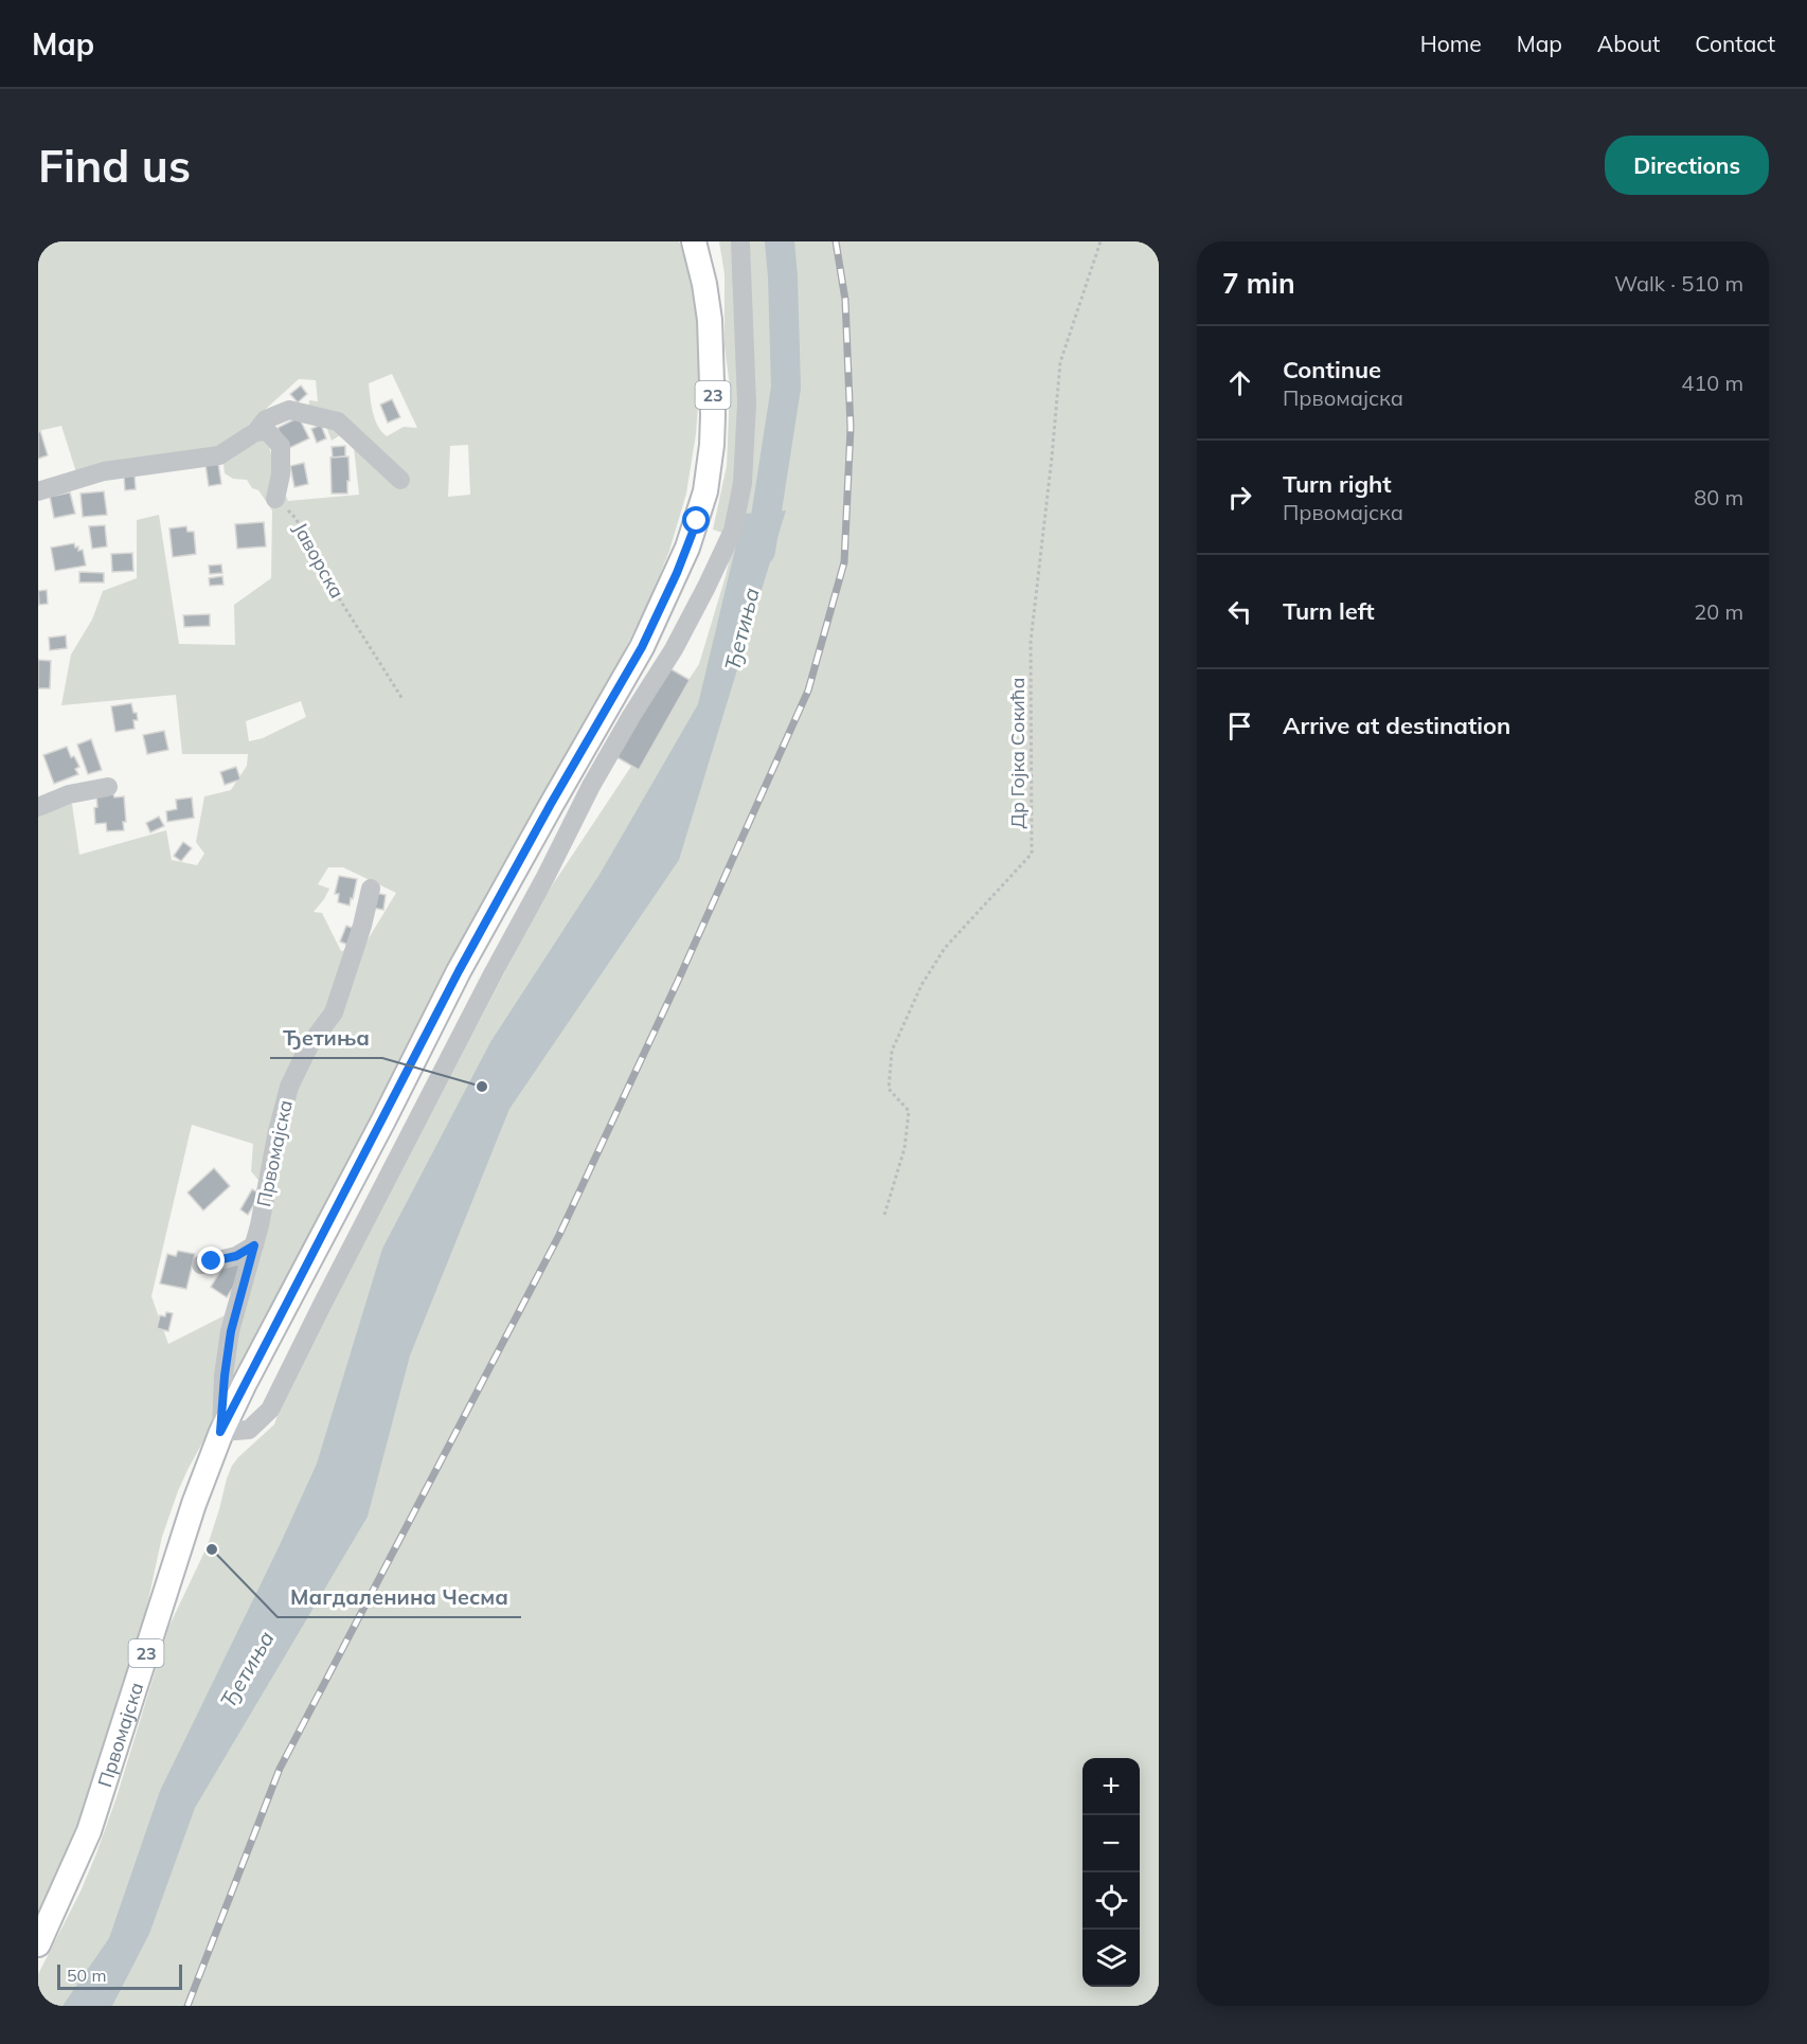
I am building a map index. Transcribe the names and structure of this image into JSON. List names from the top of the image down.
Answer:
{
  "streets": {
    "main road": ["23", "Првомајска"],
    "path": ["Јаворска", "Др Гојка Сокића"]
  },
  "water": ["Ђетиња"],
  "places": ["Ђетиња", "Магдаленина Чесма"],
  "scale_bar": "50 m",
  "page": {
    "header": "Map",
    "nav": [
      "Home",
      "Map",
      "About",
      "Contact"
    ],
    "buttons": "Directions",
    "title": "Find us",
    "heading": ["7 min", "Walk · 510 m"],
    "list": [
      ["Continue", "Првомајска", "410 m"],
      ["Turn right", "Првомајска", "80 m"],
      ["Turn left", "20 m"],
      "Arrive at destination"
    ],
    "map_buttons": ["+", "−"],
    "scale": "50 m"
  }
}
